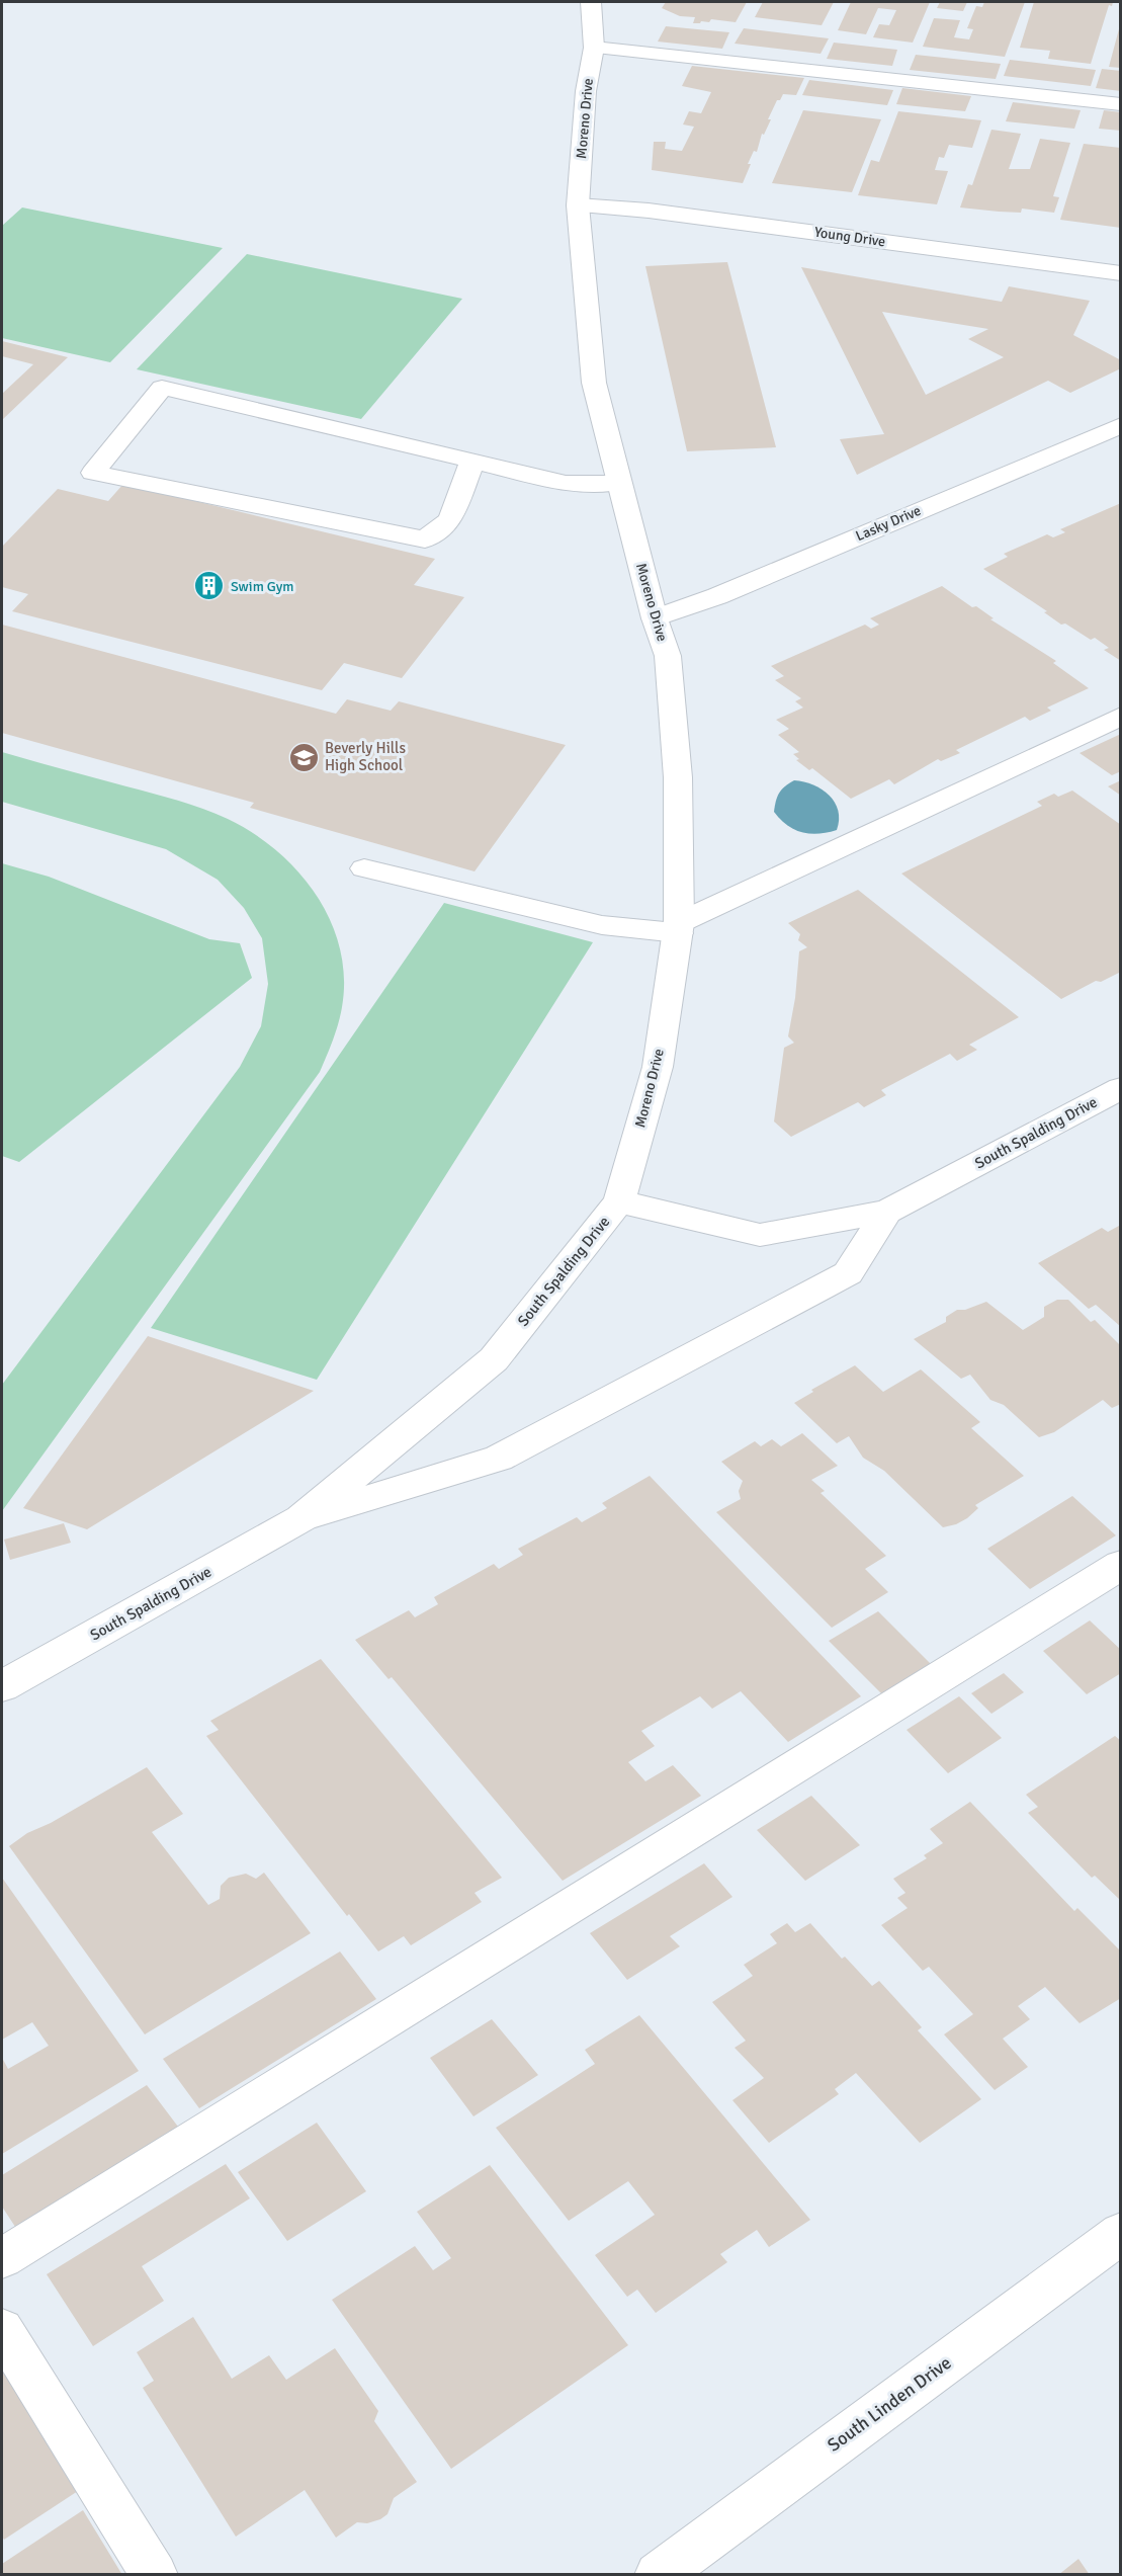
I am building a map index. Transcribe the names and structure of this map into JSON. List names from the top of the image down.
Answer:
{
  "streets": {
    "street": [
      "Moreno Drive",
      "Young Drive",
      "Lasky Drive",
      "South Spalding Drive",
      "South Linden Drive"
    ]
  },
  "crossings": [
    ["Moreno Drive", "Young Drive"],
    ["Moreno Drive", "Lasky Drive"],
    ["Moreno Drive", "South Spalding Drive"]
  ],
  "places": {
    "building": ["Swim Gym"],
    "school or university": ["Beverly Hills High School"]
  }
}
